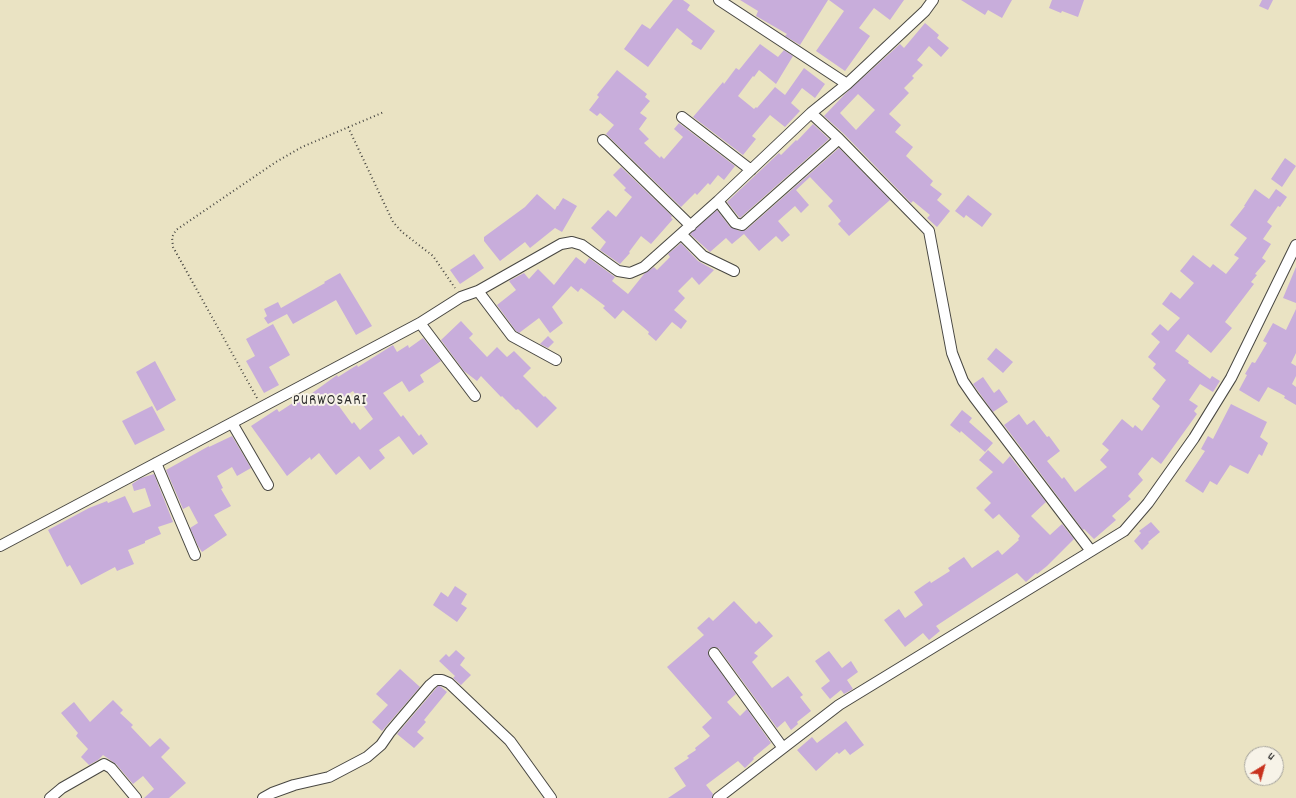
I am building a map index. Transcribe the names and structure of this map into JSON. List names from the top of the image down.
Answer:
{
  "districts": ["PURWOSARI"],
  "north": "top right"
}
